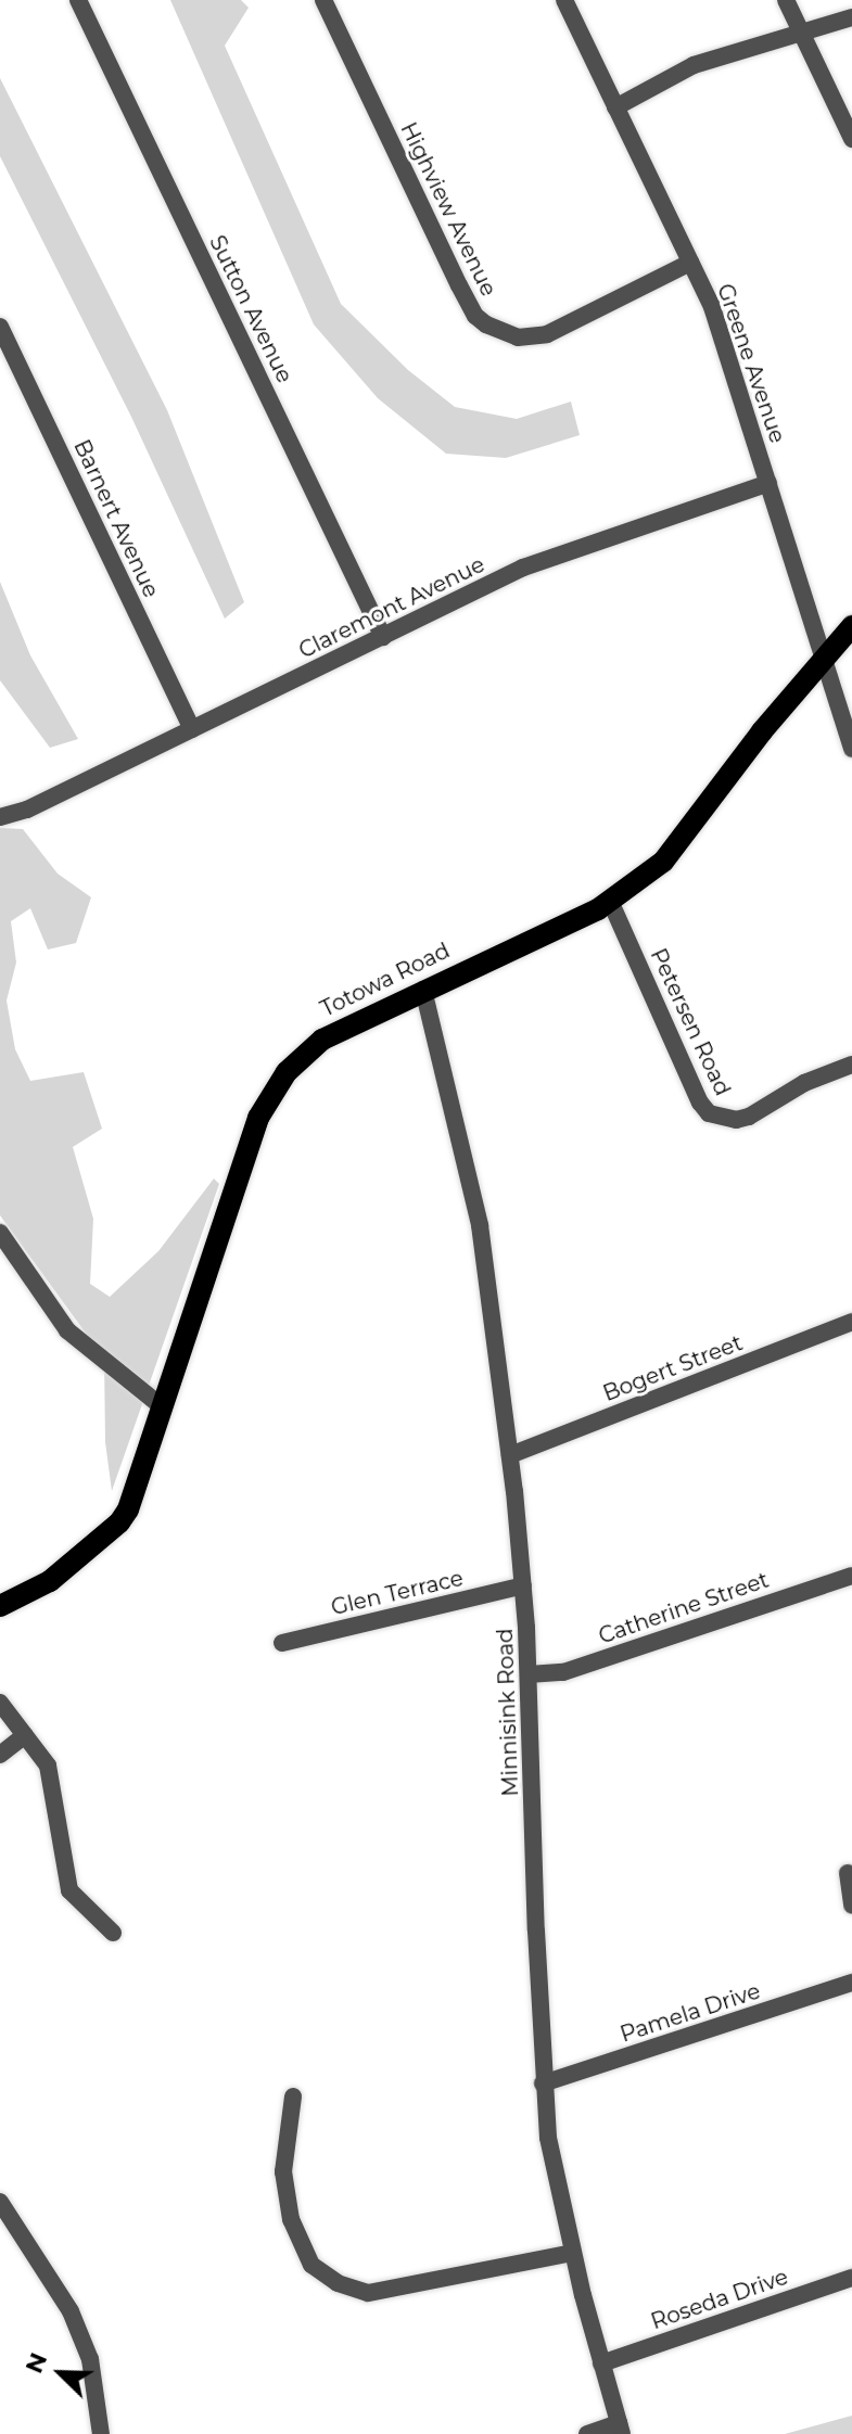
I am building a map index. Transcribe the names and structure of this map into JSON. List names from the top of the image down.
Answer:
{
  "streets": {
    "main road": ["Totowa Road"],
    "street": [
      "Highview Avenue",
      "Sutton Avenue",
      "Greene Avenue",
      "Barnert Avenue",
      "Claremont Avenue",
      "Petersen Road",
      "Bogert Street",
      "Glen Terrace",
      "Catherine Street",
      "Minnisink Road",
      "Pamela Drive",
      "Roseda Drive"
    ]
  },
  "crossings": [
    ["Highview Avenue", "Greene Avenue"],
    ["Sutton Avenue", "Claremont Avenue"],
    ["Greene Avenue", "Claremont Avenue"],
    ["Greene Avenue", "Totowa Road"],
    ["Barnert Avenue", "Claremont Avenue"],
    ["Totowa Road", "Petersen Road"],
    ["Totowa Road", "Minnisink Road"],
    ["Bogert Street", "Minnisink Road"],
    ["Glen Terrace", "Minnisink Road"],
    ["Catherine Street", "Minnisink Road"],
    ["Minnisink Road", "Pamela Drive"],
    ["Minnisink Road", "Roseda Drive"]
  ],
  "north": "top left"
}
